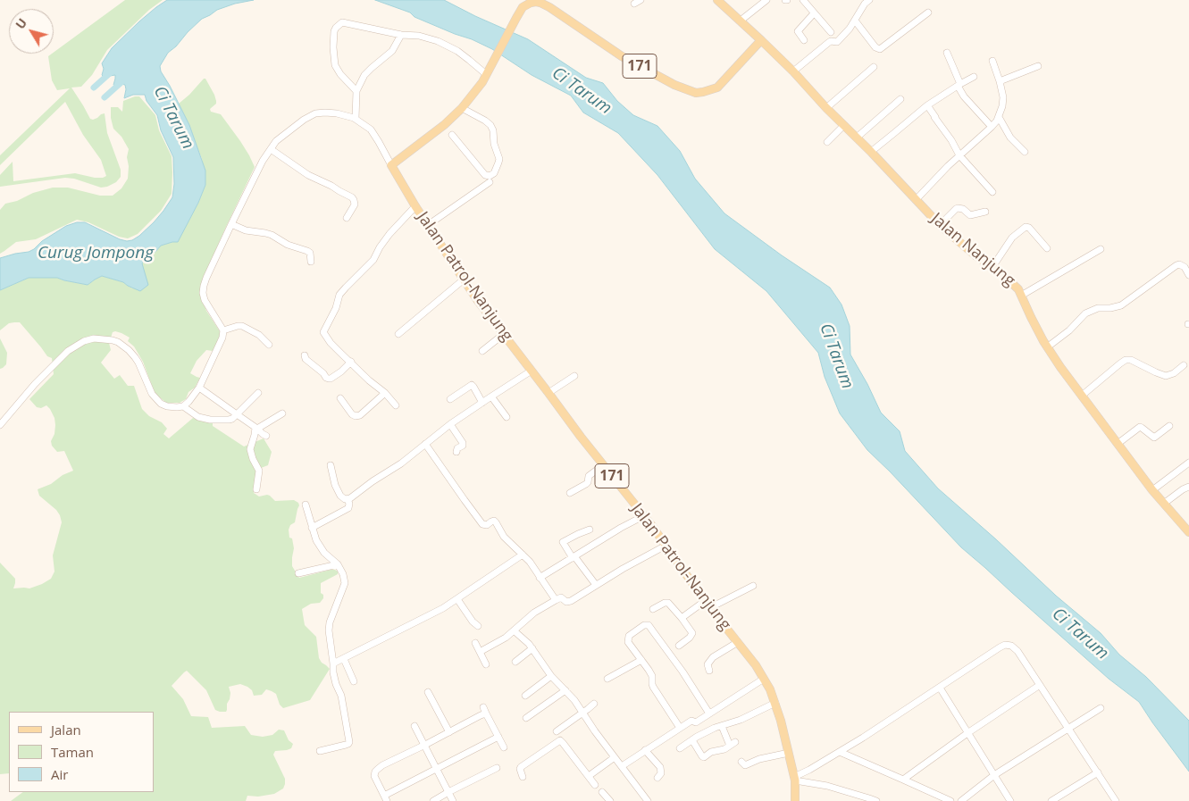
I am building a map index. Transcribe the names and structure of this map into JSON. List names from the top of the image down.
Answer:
{
  "streets": {
    "main road": ["171", "Jalan Nanjung", "Jalan Patrol-Nanjung"]
  },
  "crossings": [
    ["171", "Jalan Nanjung"],
    ["171", "Jalan Patrol-Nanjung"]
  ],
  "water": ["Ci Tarum", "Curug Jompong"],
  "legend": ["Jalan", "Taman", "Air"],
  "north": "top left"
}
